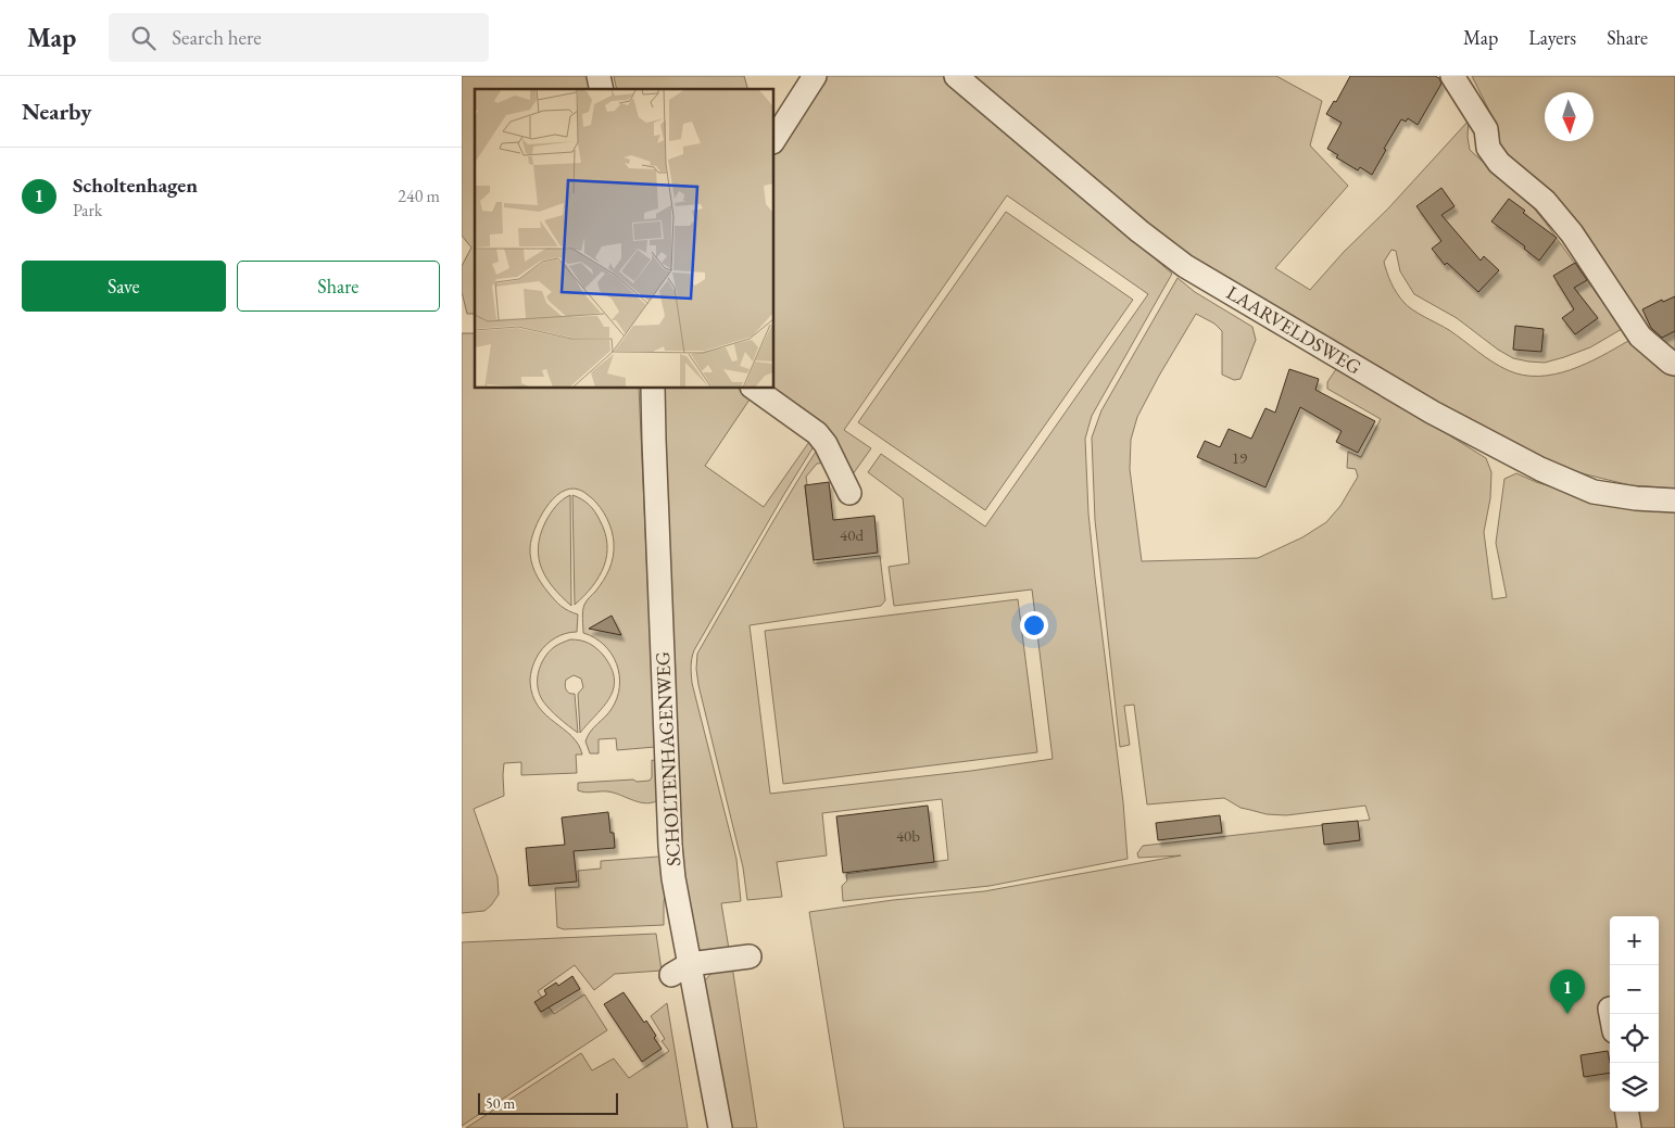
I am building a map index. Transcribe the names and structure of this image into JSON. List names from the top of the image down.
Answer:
{
  "streets": {
    "street": ["LAARVELDSWEG", "SCHOLTENHAGENWEG"]
  },
  "house_numbers": ["19", "40d", "40b"],
  "scale_bar": "50 m",
  "north": "bottom",
  "page": {
    "header": "Map",
    "search": "Search here",
    "nav": ["Map", "Layers", "Share"],
    "heading": "Nearby",
    "list": [
      {
        "mark": "1",
        "name": "Scholtenhagen",
        "note": "Park",
        "value": "240 m"
      }
    ],
    "buttons": ["Save", "Share"],
    "map_buttons": ["+", "−"],
    "pins": "1",
    "scale": "50 m"
  }
}
